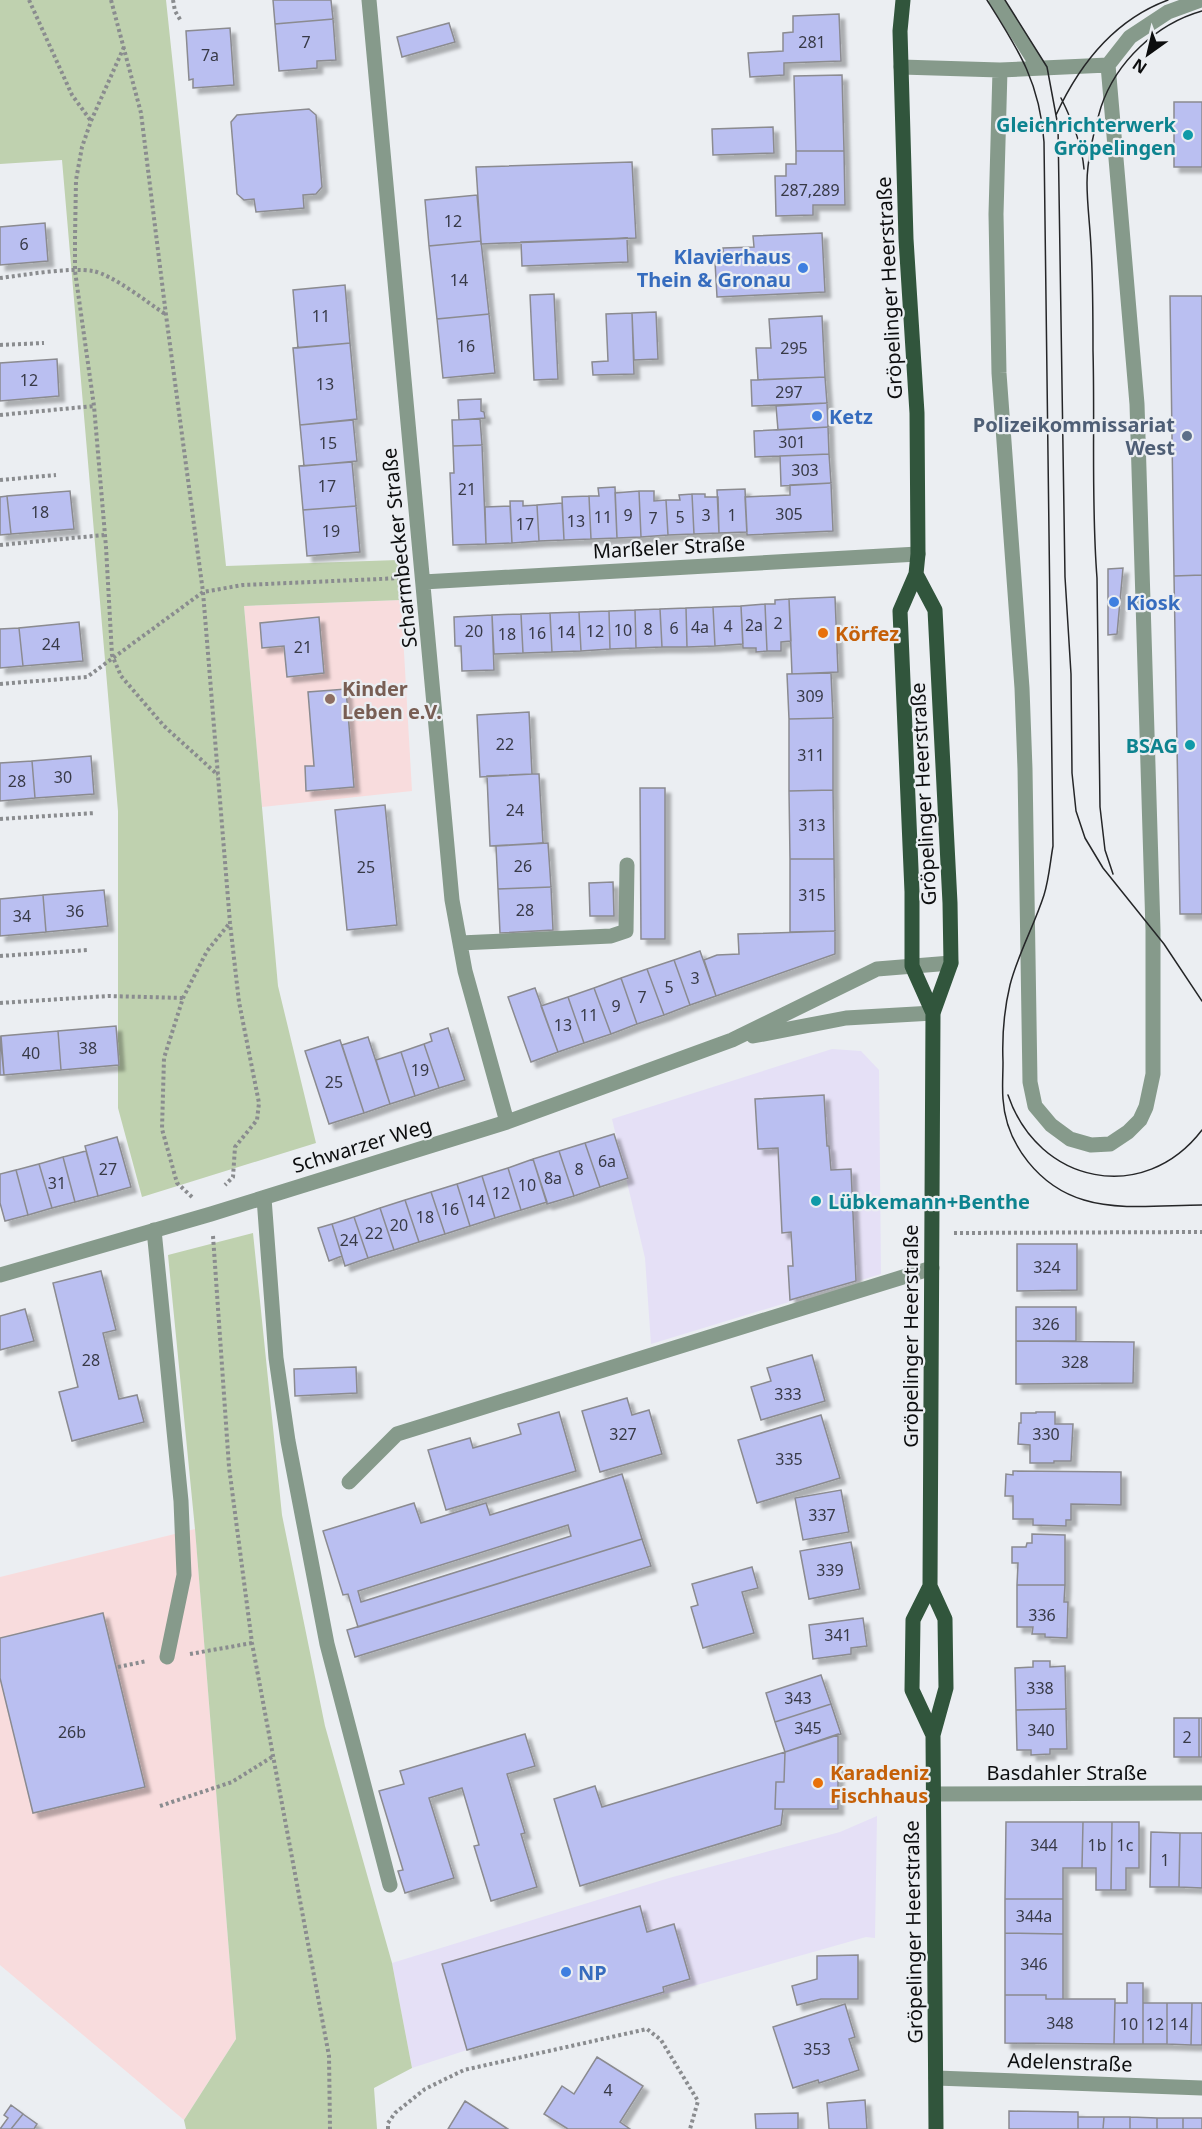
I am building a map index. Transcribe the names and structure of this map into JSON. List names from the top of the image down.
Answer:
{
  "streets": {
    "main road": ["Gröpelinger Heerstraße"],
    "street": [
      "Marßeler Straße",
      "Scharmbecker Straße",
      "Schwarzer Weg",
      "Basdahler Straße",
      "Adelenstraße"
    ]
  },
  "crossings": [
    ["Gröpelinger Heerstraße", "Marßeler Straße"],
    ["Gröpelinger Heerstraße", "Schwarzer Weg"],
    ["Gröpelinger Heerstraße", "Basdahler Straße"],
    ["Gröpelinger Heerstraße", "Adelenstraße"],
    ["Marßeler Straße", "Scharmbecker Straße"],
    ["Scharmbecker Straße", "Schwarzer Weg"]
  ],
  "places": [
    "Gleichrichterwerk Gröpelingen",
    "Klavierhaus Thein & Gronau",
    "Ketz",
    "Polizeikommissariat West",
    "Kiosk",
    "Körfez",
    "Kinder Leben e.V.",
    "BSAG",
    "Lübkemann+Benthe",
    "Karadeniz Fischhaus",
    "NP"
  ],
  "house_numbers": [
    "7",
    "281",
    "7a",
    "287,289",
    "12",
    "6",
    "14",
    "11",
    "16",
    "295",
    "12",
    "13",
    "297",
    "301",
    "15",
    "303",
    "17",
    "21",
    "18",
    "305",
    "9",
    "3",
    "1",
    "11",
    "5",
    "7",
    "13",
    "17",
    "19",
    "2",
    "2a",
    "4",
    "4a",
    "6",
    "8",
    "10",
    "20",
    "12",
    "14",
    "16",
    "18",
    "24",
    "21",
    "309",
    "22",
    "311",
    "30",
    "28",
    "24",
    "313",
    "26",
    "25",
    "315",
    "28",
    "36",
    "34",
    "3",
    "5",
    "7",
    "9",
    "11",
    "13",
    "38",
    "40",
    "19",
    "25",
    "6a",
    "27",
    "8",
    "8a",
    "31",
    "10",
    "12",
    "14",
    "16",
    "18",
    "20",
    "22",
    "24",
    "324",
    "326",
    "28",
    "328",
    "333",
    "327",
    "330",
    "335",
    "337",
    "339",
    "336",
    "341",
    "338",
    "343",
    "345",
    "340",
    "26b",
    "2",
    "344",
    "1b",
    "1c",
    "1",
    "344a",
    "346",
    "348",
    "10",
    "12",
    "14",
    "353",
    "4"
  ],
  "north": "bottom left"
}
